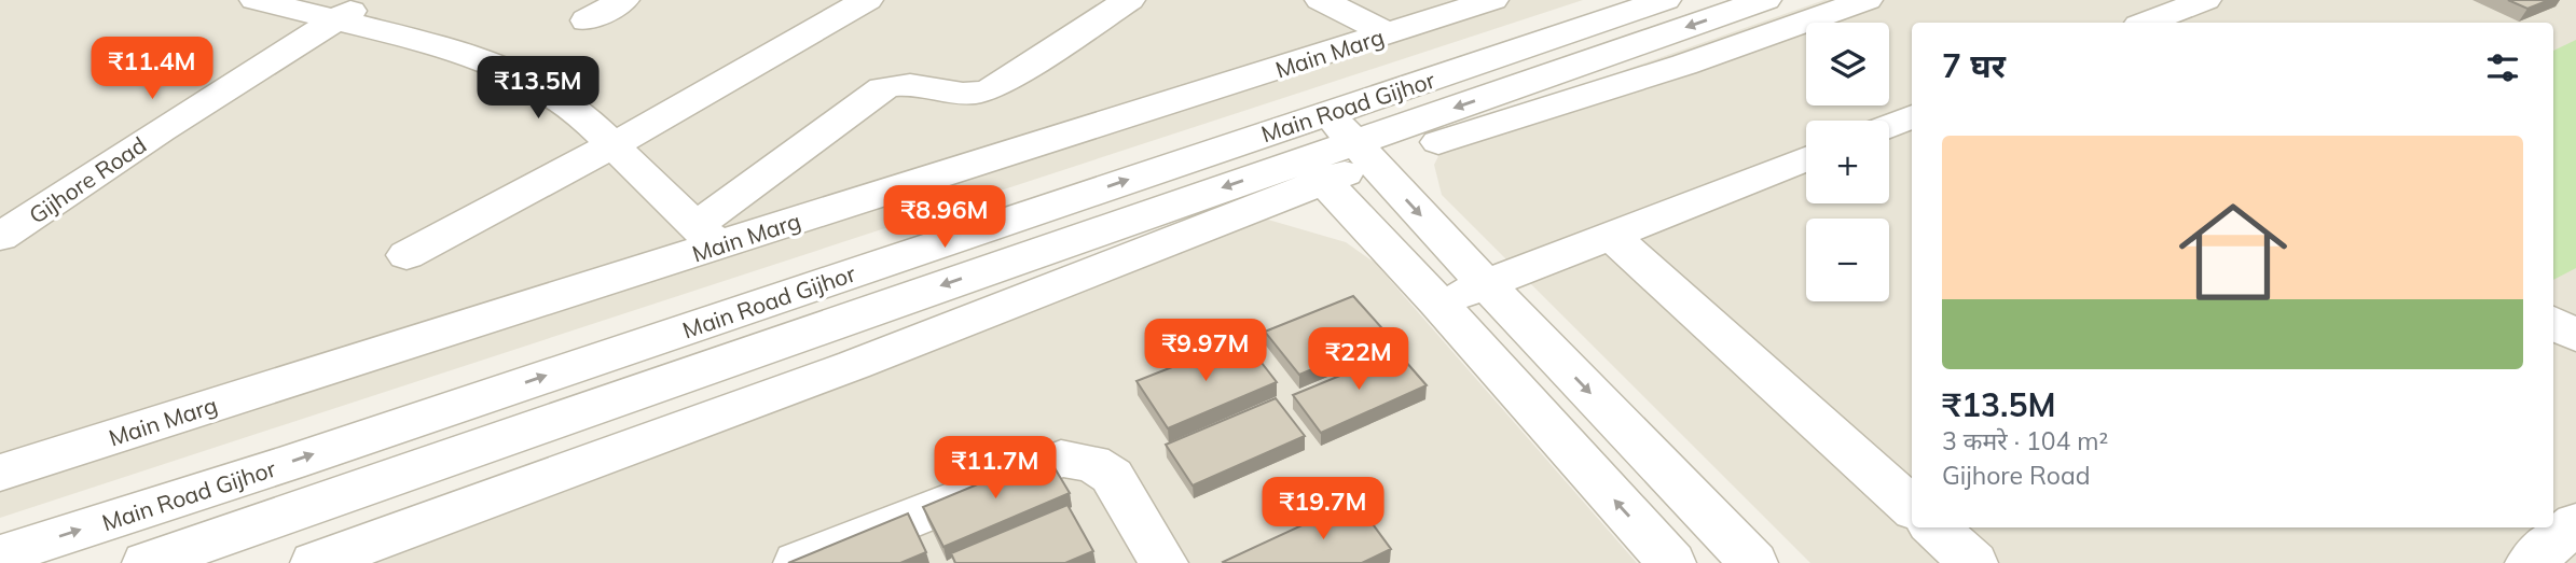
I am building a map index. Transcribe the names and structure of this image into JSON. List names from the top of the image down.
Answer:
{
  "streets": {
    "street": ["Main Marg", "Main Road Gijhor", "Gijhore Road"]
  },
  "page": {
    "map_buttons": ["+", "−"],
    "heading": "7 घर",
    "price": [
      "₹11.4M",
      "₹13.5M",
      "₹8.96M",
      "₹9.97M",
      "₹22M",
      "₹11.7M",
      "₹19.7M"
    ],
    "list": [
      {
        "name": "₹13.5M",
        "note": "3 कमरे · 104 m² · Gijhore Road"
      }
    ]
  }
}
